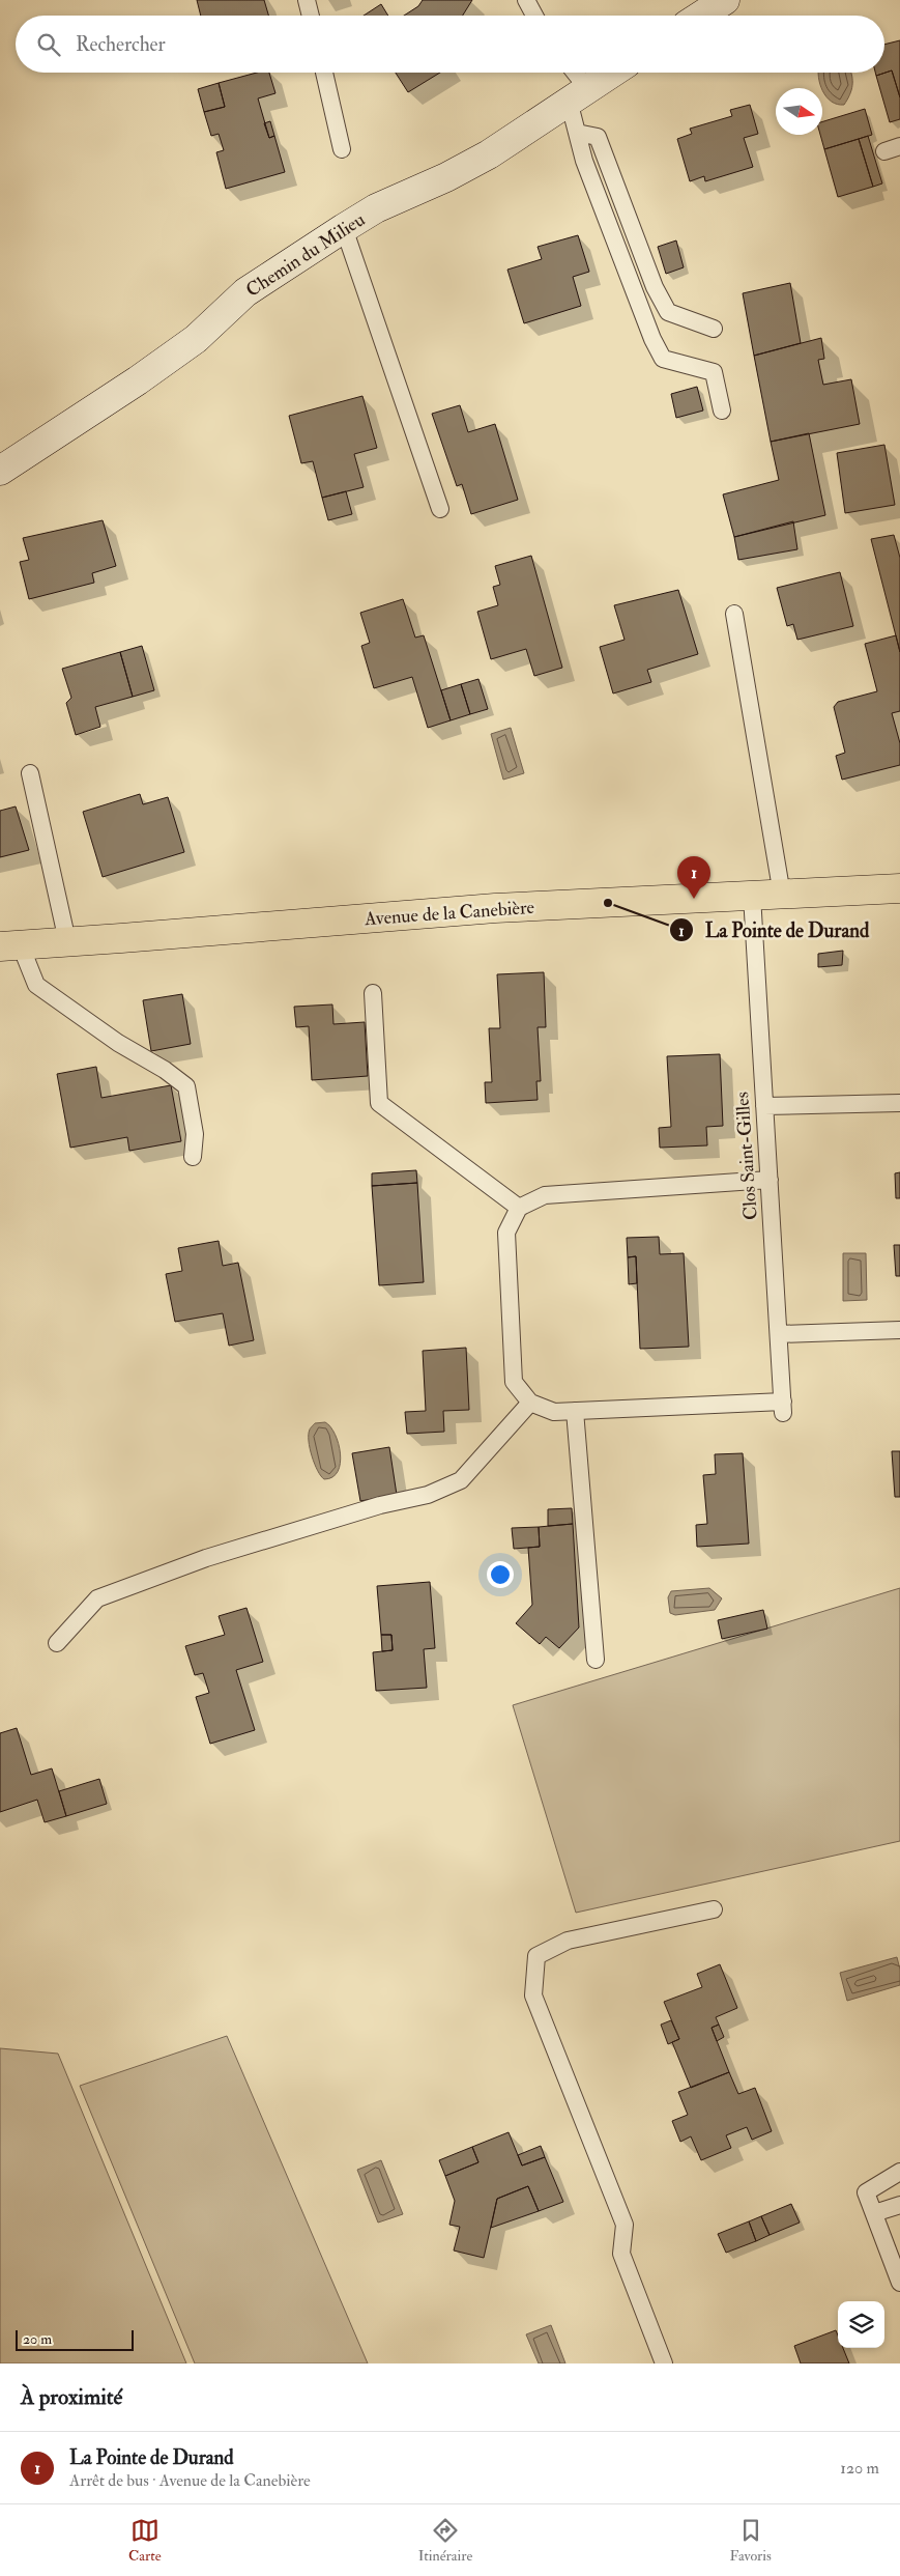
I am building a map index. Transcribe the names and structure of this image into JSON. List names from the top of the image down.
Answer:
{
  "streets": {
    "main road": ["Avenue de la Canebière"],
    "street": ["Chemin du Milieu"],
    "lane": ["Clos Saint-Gilles"]
  },
  "crossings": [
    ["Avenue de la Canebière", "Clos Saint-Gilles"]
  ],
  "places": ["La Pointe de Durand"],
  "scale_bar": "20 m",
  "north": "right",
  "page": {
    "search": "Rechercher",
    "pins": "1",
    "scale": "20 m",
    "heading": "À proximité",
    "list": [
      {
        "mark": "1",
        "name": "La Pointe de Durand",
        "note": "Arrêt de bus · Avenue de la Canebière",
        "value": "120 m"
      }
    ],
    "nav": ["Carte", "Itinéraire", "Favoris"]
  }
}
